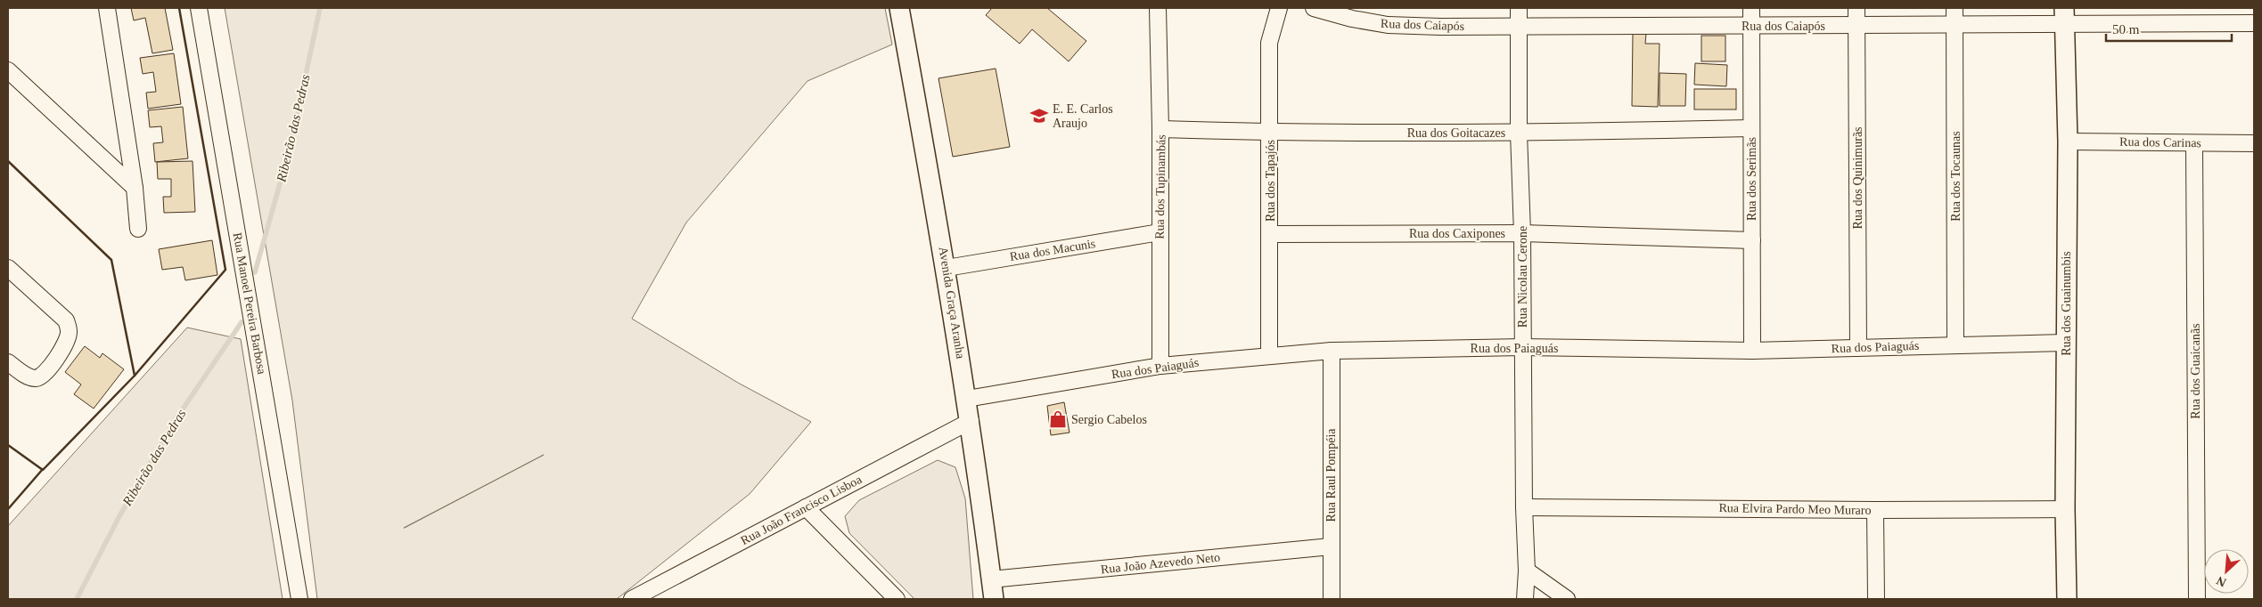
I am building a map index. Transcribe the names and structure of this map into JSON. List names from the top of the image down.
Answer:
{
  "streets": {
    "street": [
      "Rua dos Caiapós",
      "Rua dos Goitacazes",
      "Rua dos Carinas",
      "Rua dos Tocaunas",
      "Rua dos Quinimurãs",
      "Rua dos Serimãs",
      "Rua dos Tapajós",
      "Rua dos Tupinambás",
      "Rua dos Caxipones",
      "Rua dos Macunis",
      "Rua Nicolau Cerone",
      "Avenida Graça Aranha",
      "Rua Manoel Pereira Barbosa",
      "Rua dos Guainumbis",
      "Rua dos Paiaguás",
      "Rua dos Guaicanãs",
      "Rua Raul Pompéia",
      "Rua Elvira Pardo Meo Muraro",
      "Rua João Francisco Lisboa",
      "Rua João Azevedo Neto"
    ]
  },
  "crossings": [
    ["Rua dos Caiapós", "Rua dos Tocaunas"],
    ["Rua dos Caiapós", "Rua dos Quinimurãs"],
    ["Rua dos Caiapós", "Rua dos Serimãs"],
    ["Rua dos Caiapós", "Rua Nicolau Cerone"],
    ["Rua dos Caiapós", "Rua dos Guainumbis"],
    ["Rua dos Goitacazes", "Rua dos Serimãs"],
    ["Rua dos Goitacazes", "Rua dos Tapajós"],
    ["Rua dos Goitacazes", "Rua dos Tupinambás"],
    ["Rua dos Goitacazes", "Rua Nicolau Cerone"],
    ["Rua dos Carinas", "Rua dos Guainumbis"],
    ["Rua dos Carinas", "Rua dos Guaicanãs"],
    ["Rua dos Tocaunas", "Rua dos Paiaguás"],
    ["Rua dos Quinimurãs", "Rua dos Paiaguás"],
    ["Rua dos Serimãs", "Rua dos Caxipones"],
    ["Rua dos Serimãs", "Rua dos Paiaguás"],
    ["Rua dos Tapajós", "Rua dos Caxipones"],
    ["Rua dos Tapajós", "Rua dos Paiaguás"],
    ["Rua dos Tupinambás", "Rua dos Macunis"],
    ["Rua dos Tupinambás", "Rua dos Paiaguás"],
    ["Rua dos Caxipones", "Rua Nicolau Cerone"],
    ["Rua dos Macunis", "Avenida Graça Aranha"],
    ["Rua Nicolau Cerone", "Rua dos Paiaguás"],
    ["Rua Nicolau Cerone", "Rua Elvira Pardo Meo Muraro"],
    ["Avenida Graça Aranha", "Rua dos Paiaguás"],
    ["Avenida Graça Aranha", "Rua João Francisco Lisboa"],
    ["Avenida Graça Aranha", "Rua João Azevedo Neto"],
    ["Rua dos Guainumbis", "Rua dos Paiaguás"],
    ["Rua dos Guainumbis", "Rua Elvira Pardo Meo Muraro"],
    ["Rua dos Paiaguás", "Rua Raul Pompéia"],
    ["Rua Raul Pompéia", "Rua João Azevedo Neto"]
  ],
  "water": ["Ribeirão das Pedras"],
  "places": {
    "school or university": ["E. E. Carlos Araujo"],
    "shop": ["Sergio Cabelos"]
  },
  "scale_bar": "50 m",
  "north": "bottom left"
}
